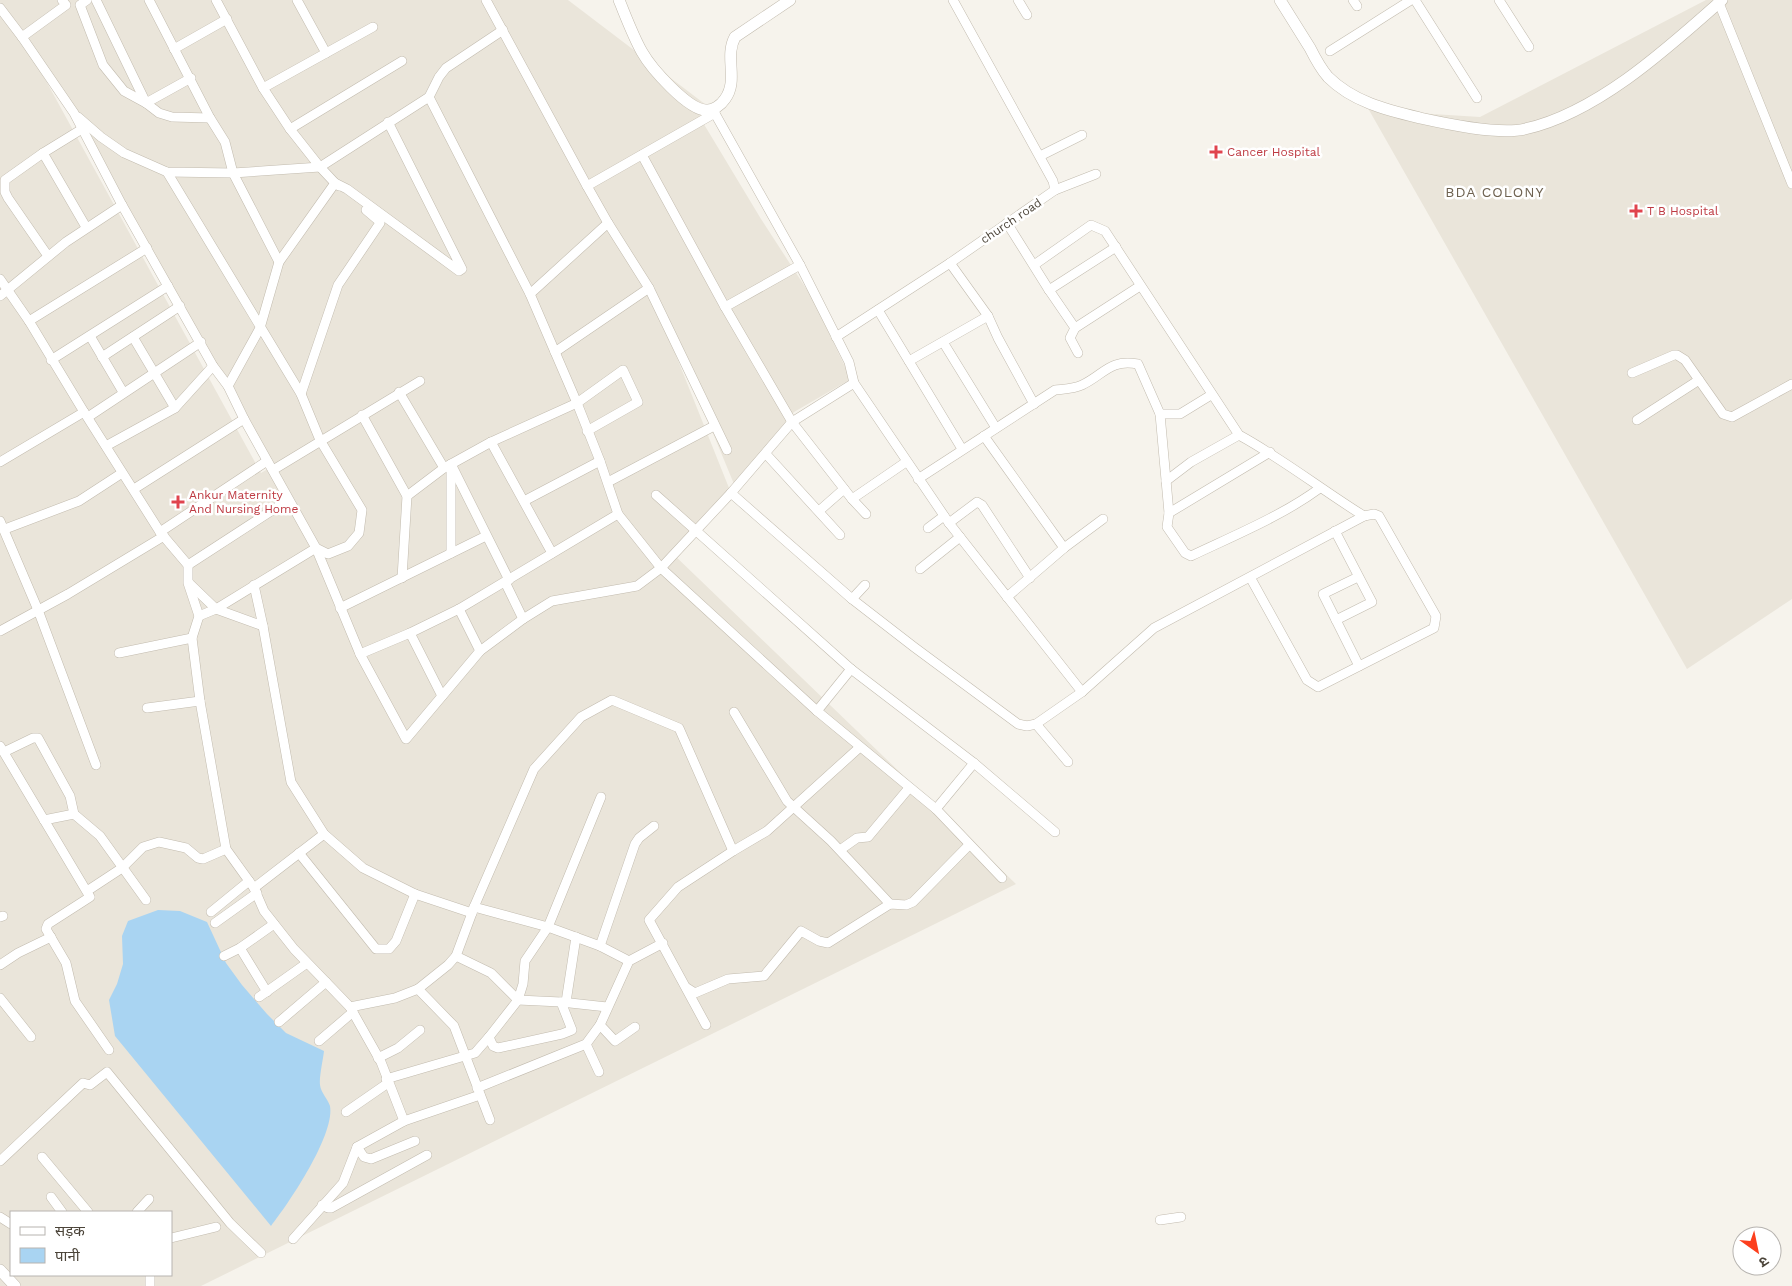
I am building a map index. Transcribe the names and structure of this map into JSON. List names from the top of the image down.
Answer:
{
  "streets": {
    "street": ["church road"]
  },
  "districts": ["BDA COLONY"],
  "places": {
    "health": ["Cancer Hospital", "T B Hospital", "Ankur Maternity And Nursing Home"]
  },
  "legend": ["सड़क", "पानी"],
  "north": "bottom right"
}
